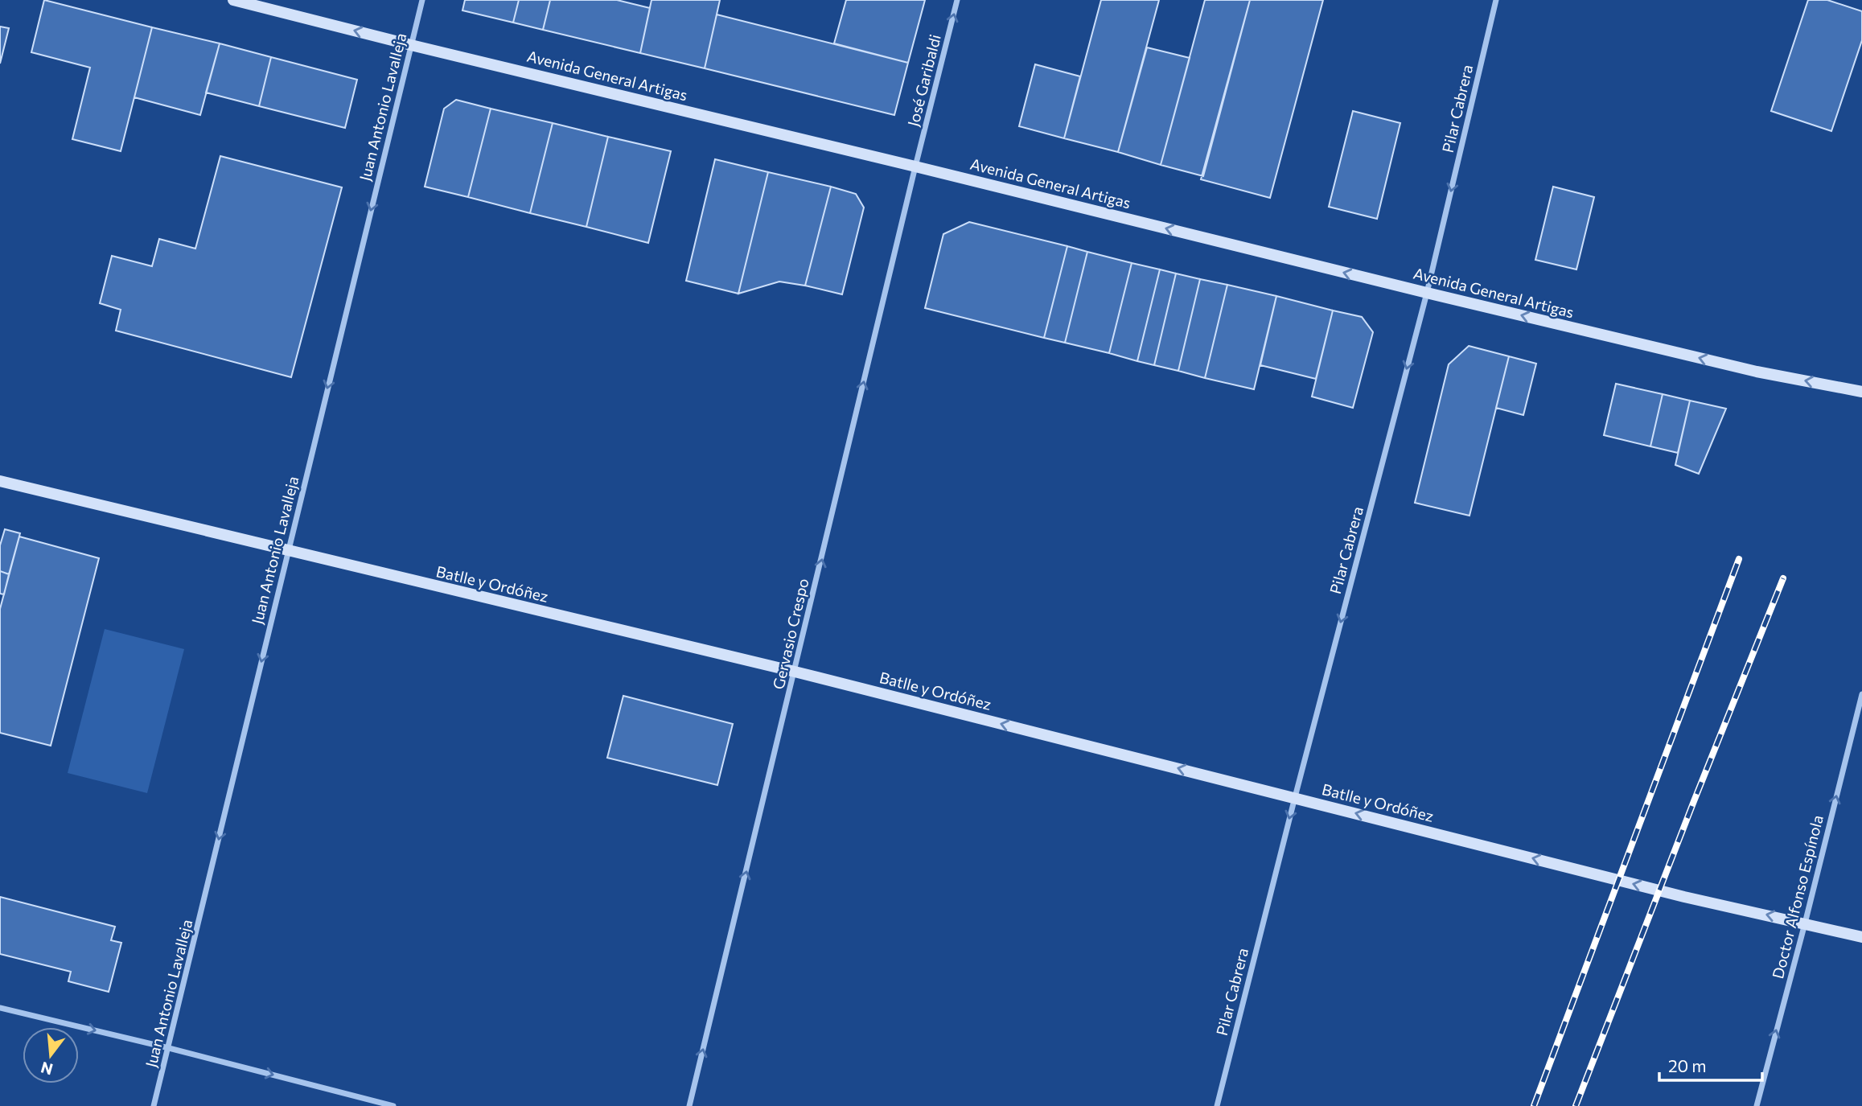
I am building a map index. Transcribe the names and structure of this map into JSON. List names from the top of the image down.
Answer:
{
  "streets": {
    "street": [
      "Avenida General Artigas",
      "José Garibaldi",
      "Juan Antonio Lavalleja",
      "Pilar Cabrera",
      "Batlle y Ordóñez",
      "Gervasio Crespo",
      "Doctor Alfonso Espínola"
    ]
  },
  "crossings": [
    ["Avenida General Artigas", "José Garibaldi"],
    ["Avenida General Artigas", "Juan Antonio Lavalleja"],
    ["Avenida General Artigas", "Pilar Cabrera"],
    ["Avenida General Artigas", "Gervasio Crespo"],
    ["José Garibaldi", "Gervasio Crespo"],
    ["Juan Antonio Lavalleja", "Batlle y Ordóñez"],
    ["Pilar Cabrera", "Batlle y Ordóñez"],
    ["Batlle y Ordóñez", "Gervasio Crespo"],
    ["Batlle y Ordóñez", "Doctor Alfonso Espínola"]
  ],
  "one_way": [
    "Avenida General Artigas",
    "José Garibaldi",
    "Juan Antonio Lavalleja",
    "Pilar Cabrera",
    "Batlle y Ordóñez",
    "Gervasio Crespo",
    "Doctor Alfonso Espínola"
  ],
  "scale_bar": "20 m",
  "north": "bottom"
}
